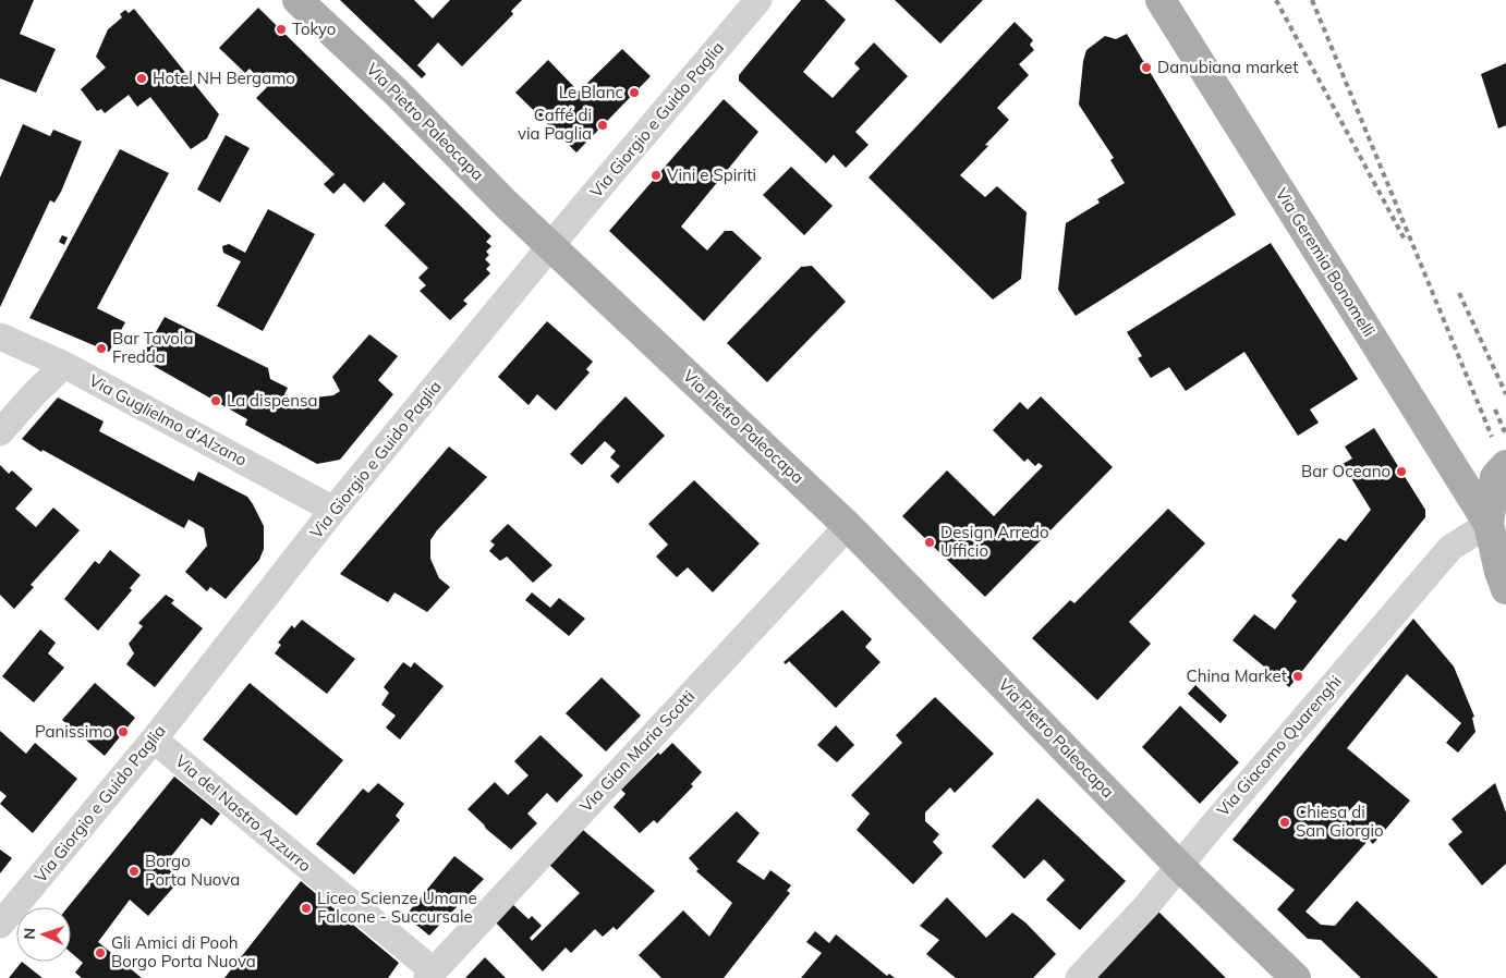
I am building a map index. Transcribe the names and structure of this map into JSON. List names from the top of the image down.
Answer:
{
  "streets": {
    "main road": ["Via Pietro Paleocapa", "Via Geremia Bonomelli"],
    "street": [
      "Via Giorgio e Guido Paglia",
      "Via Guglielmo d'Alzano",
      "Via Giacomo Quarenghi",
      "Via Gian Maria Scotti",
      "Via del Nastro Azzurro"
    ]
  },
  "crossings": [
    ["Via Giorgio e Guido Paglia", "Via Pietro Paleocapa"],
    ["Via Giorgio e Guido Paglia", "Via Guglielmo d'Alzano"],
    ["Via Giorgio e Guido Paglia", "Via del Nastro Azzurro"],
    ["Via Pietro Paleocapa", "Via Giacomo Quarenghi"],
    ["Via Pietro Paleocapa", "Via Gian Maria Scotti"],
    ["Via Geremia Bonomelli", "Via Giacomo Quarenghi"],
    ["Via Gian Maria Scotti", "Via del Nastro Azzurro"]
  ],
  "places": [
    "Tokyo",
    "Danubiana market",
    "Hotel NH Bergamo",
    "Le Blanc",
    "Caffé di via Paglia",
    "Vini e Spiriti",
    "Bar Tavola Fredda",
    "La dispensa",
    "Bar Oceano",
    "Design Arredo Ufficio",
    "China Market",
    "Panissimo",
    "Chiesa di San Giorgio",
    "Borgo Porta Nuova",
    "Liceo Scienze Umane Falcone - Succursale",
    "Gli Amici di Pooh Borgo Porta Nuova"
  ],
  "north": "left"
}
